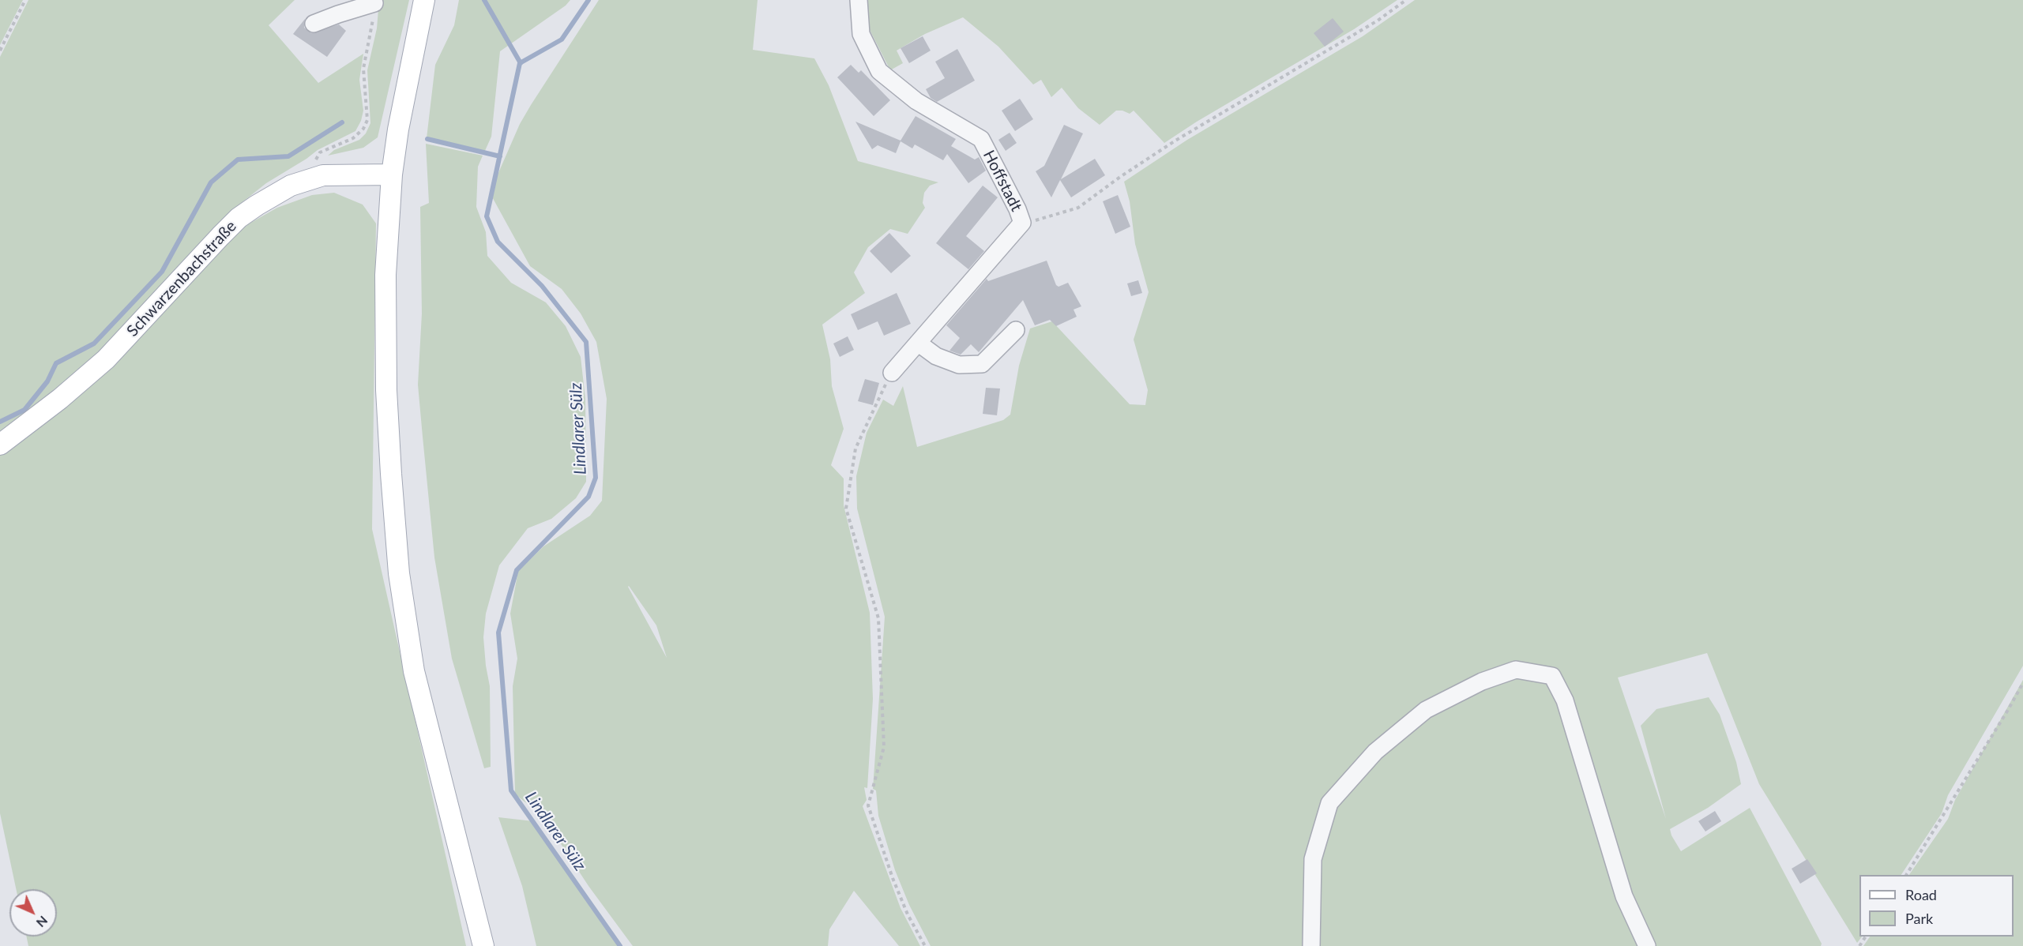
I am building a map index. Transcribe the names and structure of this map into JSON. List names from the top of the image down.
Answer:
{
  "streets": {
    "main road": ["Schwarzenbachstraße"],
    "street": ["Hoffstadt"]
  },
  "water": ["Lindlarer Sülz"],
  "legend": ["Road", "Park"],
  "north": "bottom right"
}
